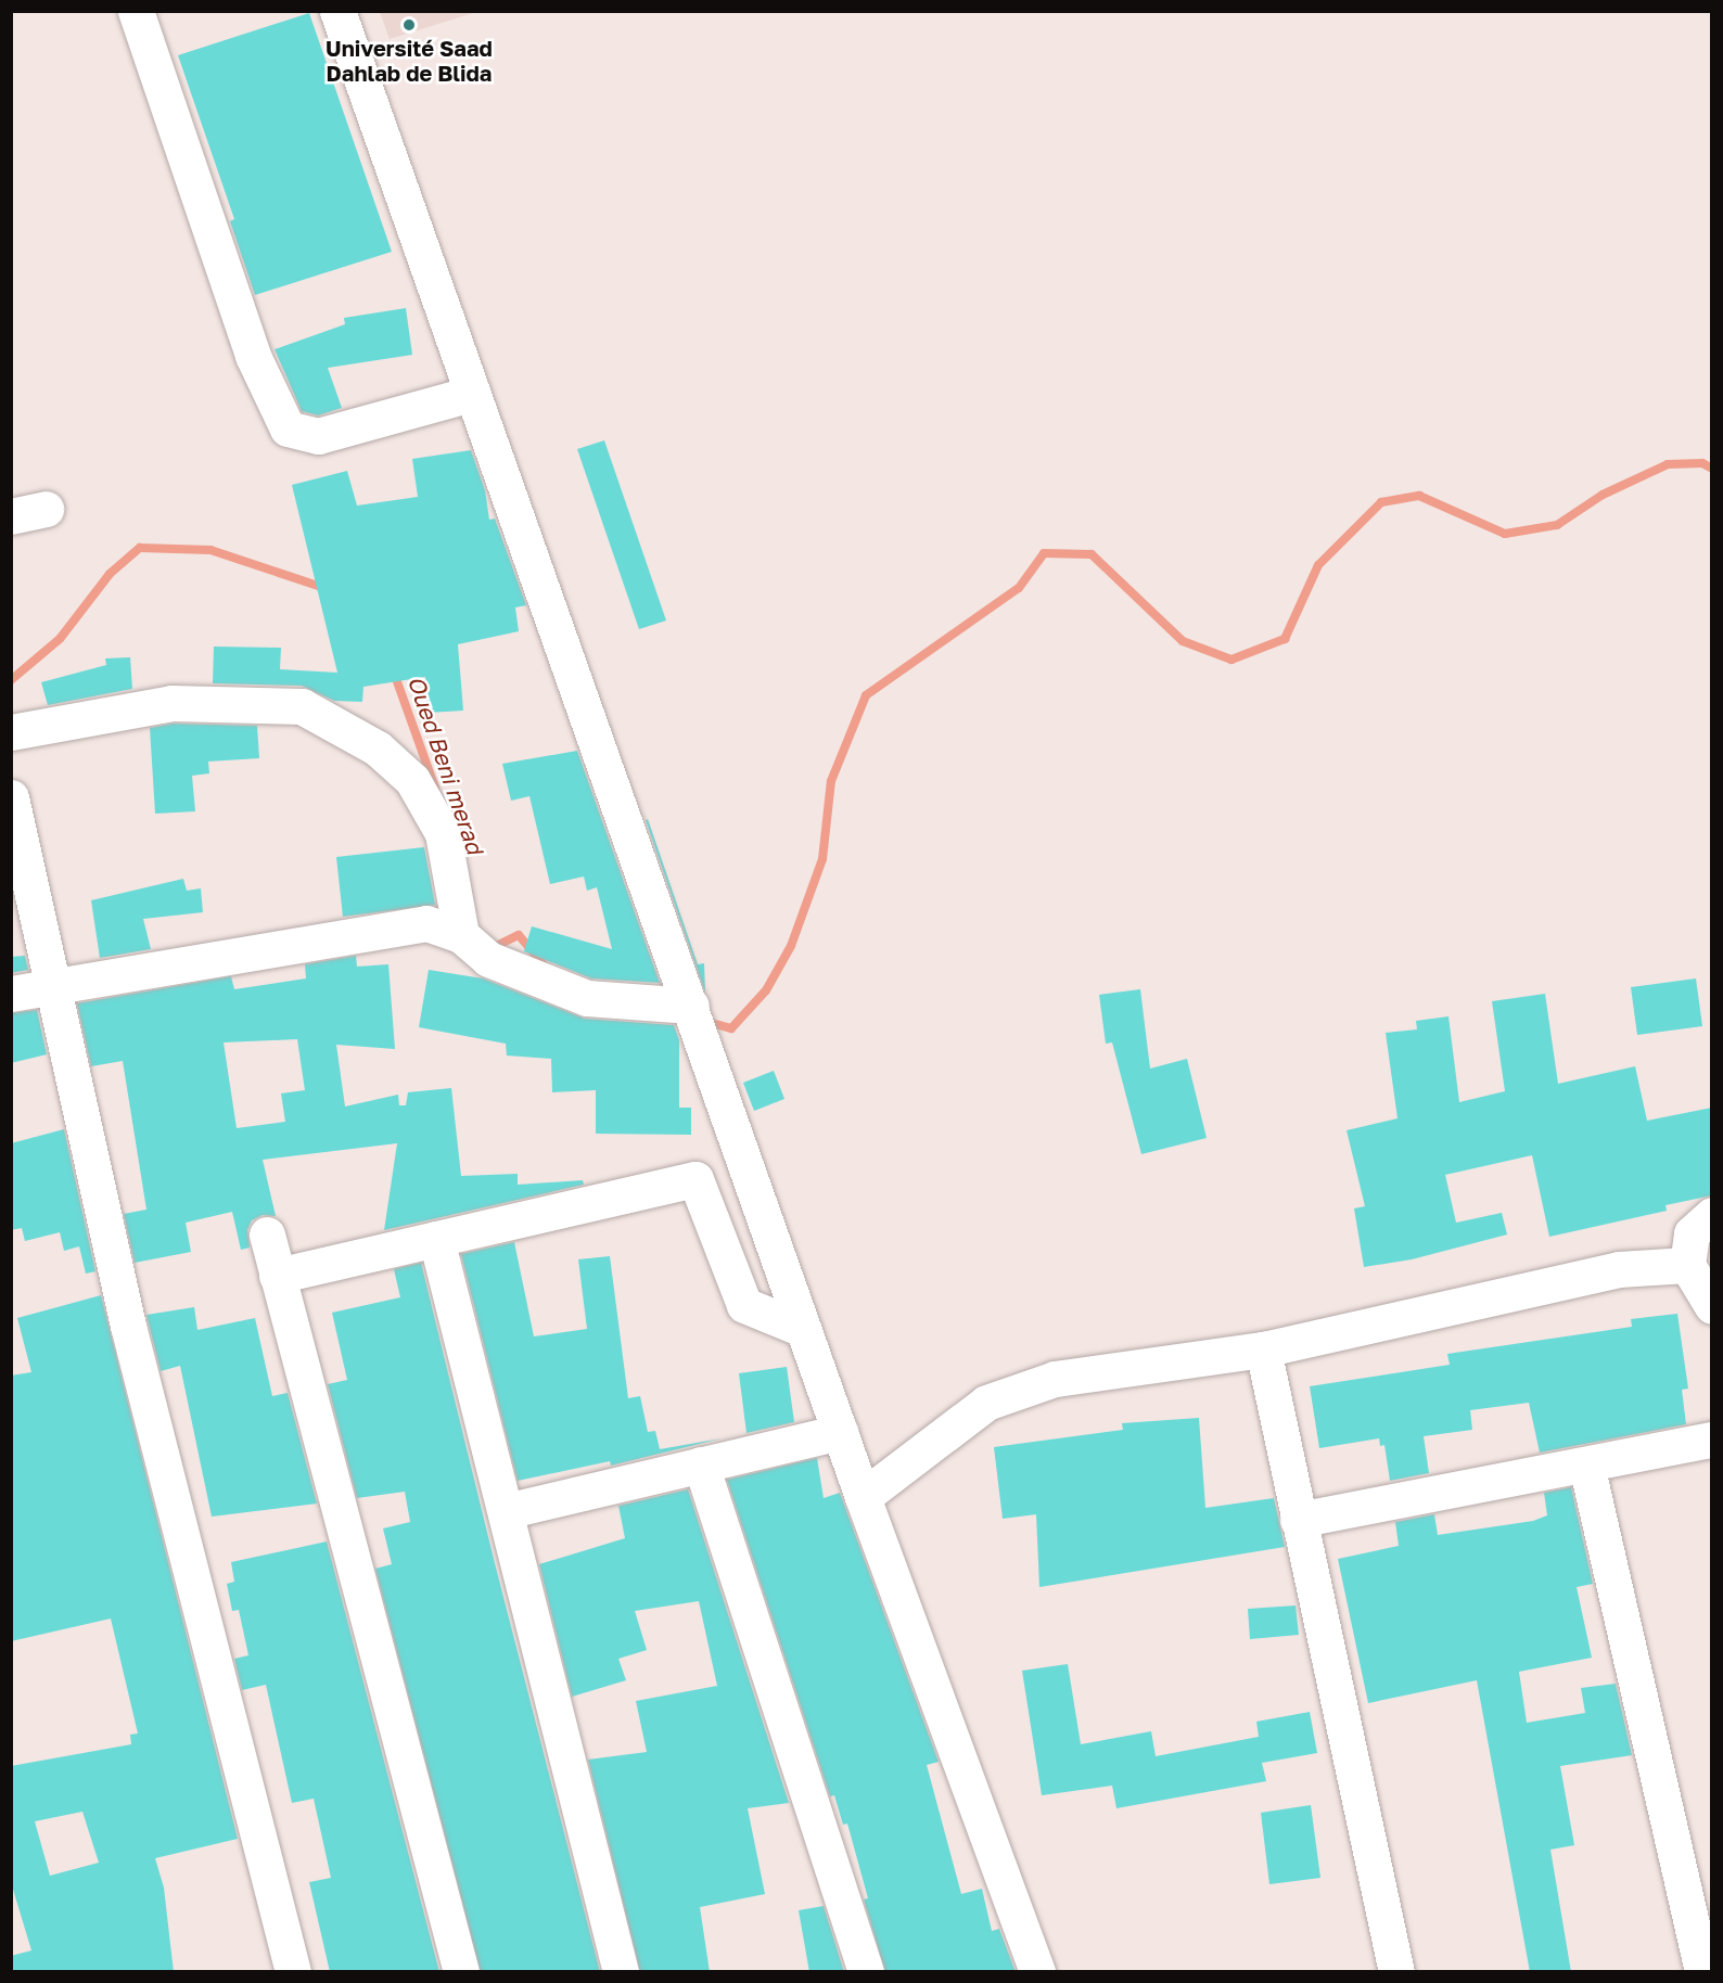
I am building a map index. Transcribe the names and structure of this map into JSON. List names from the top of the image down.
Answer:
{
  "water": ["Oued Beni merad"],
  "places": ["Université Saad Dahlab de Blida"]
}
